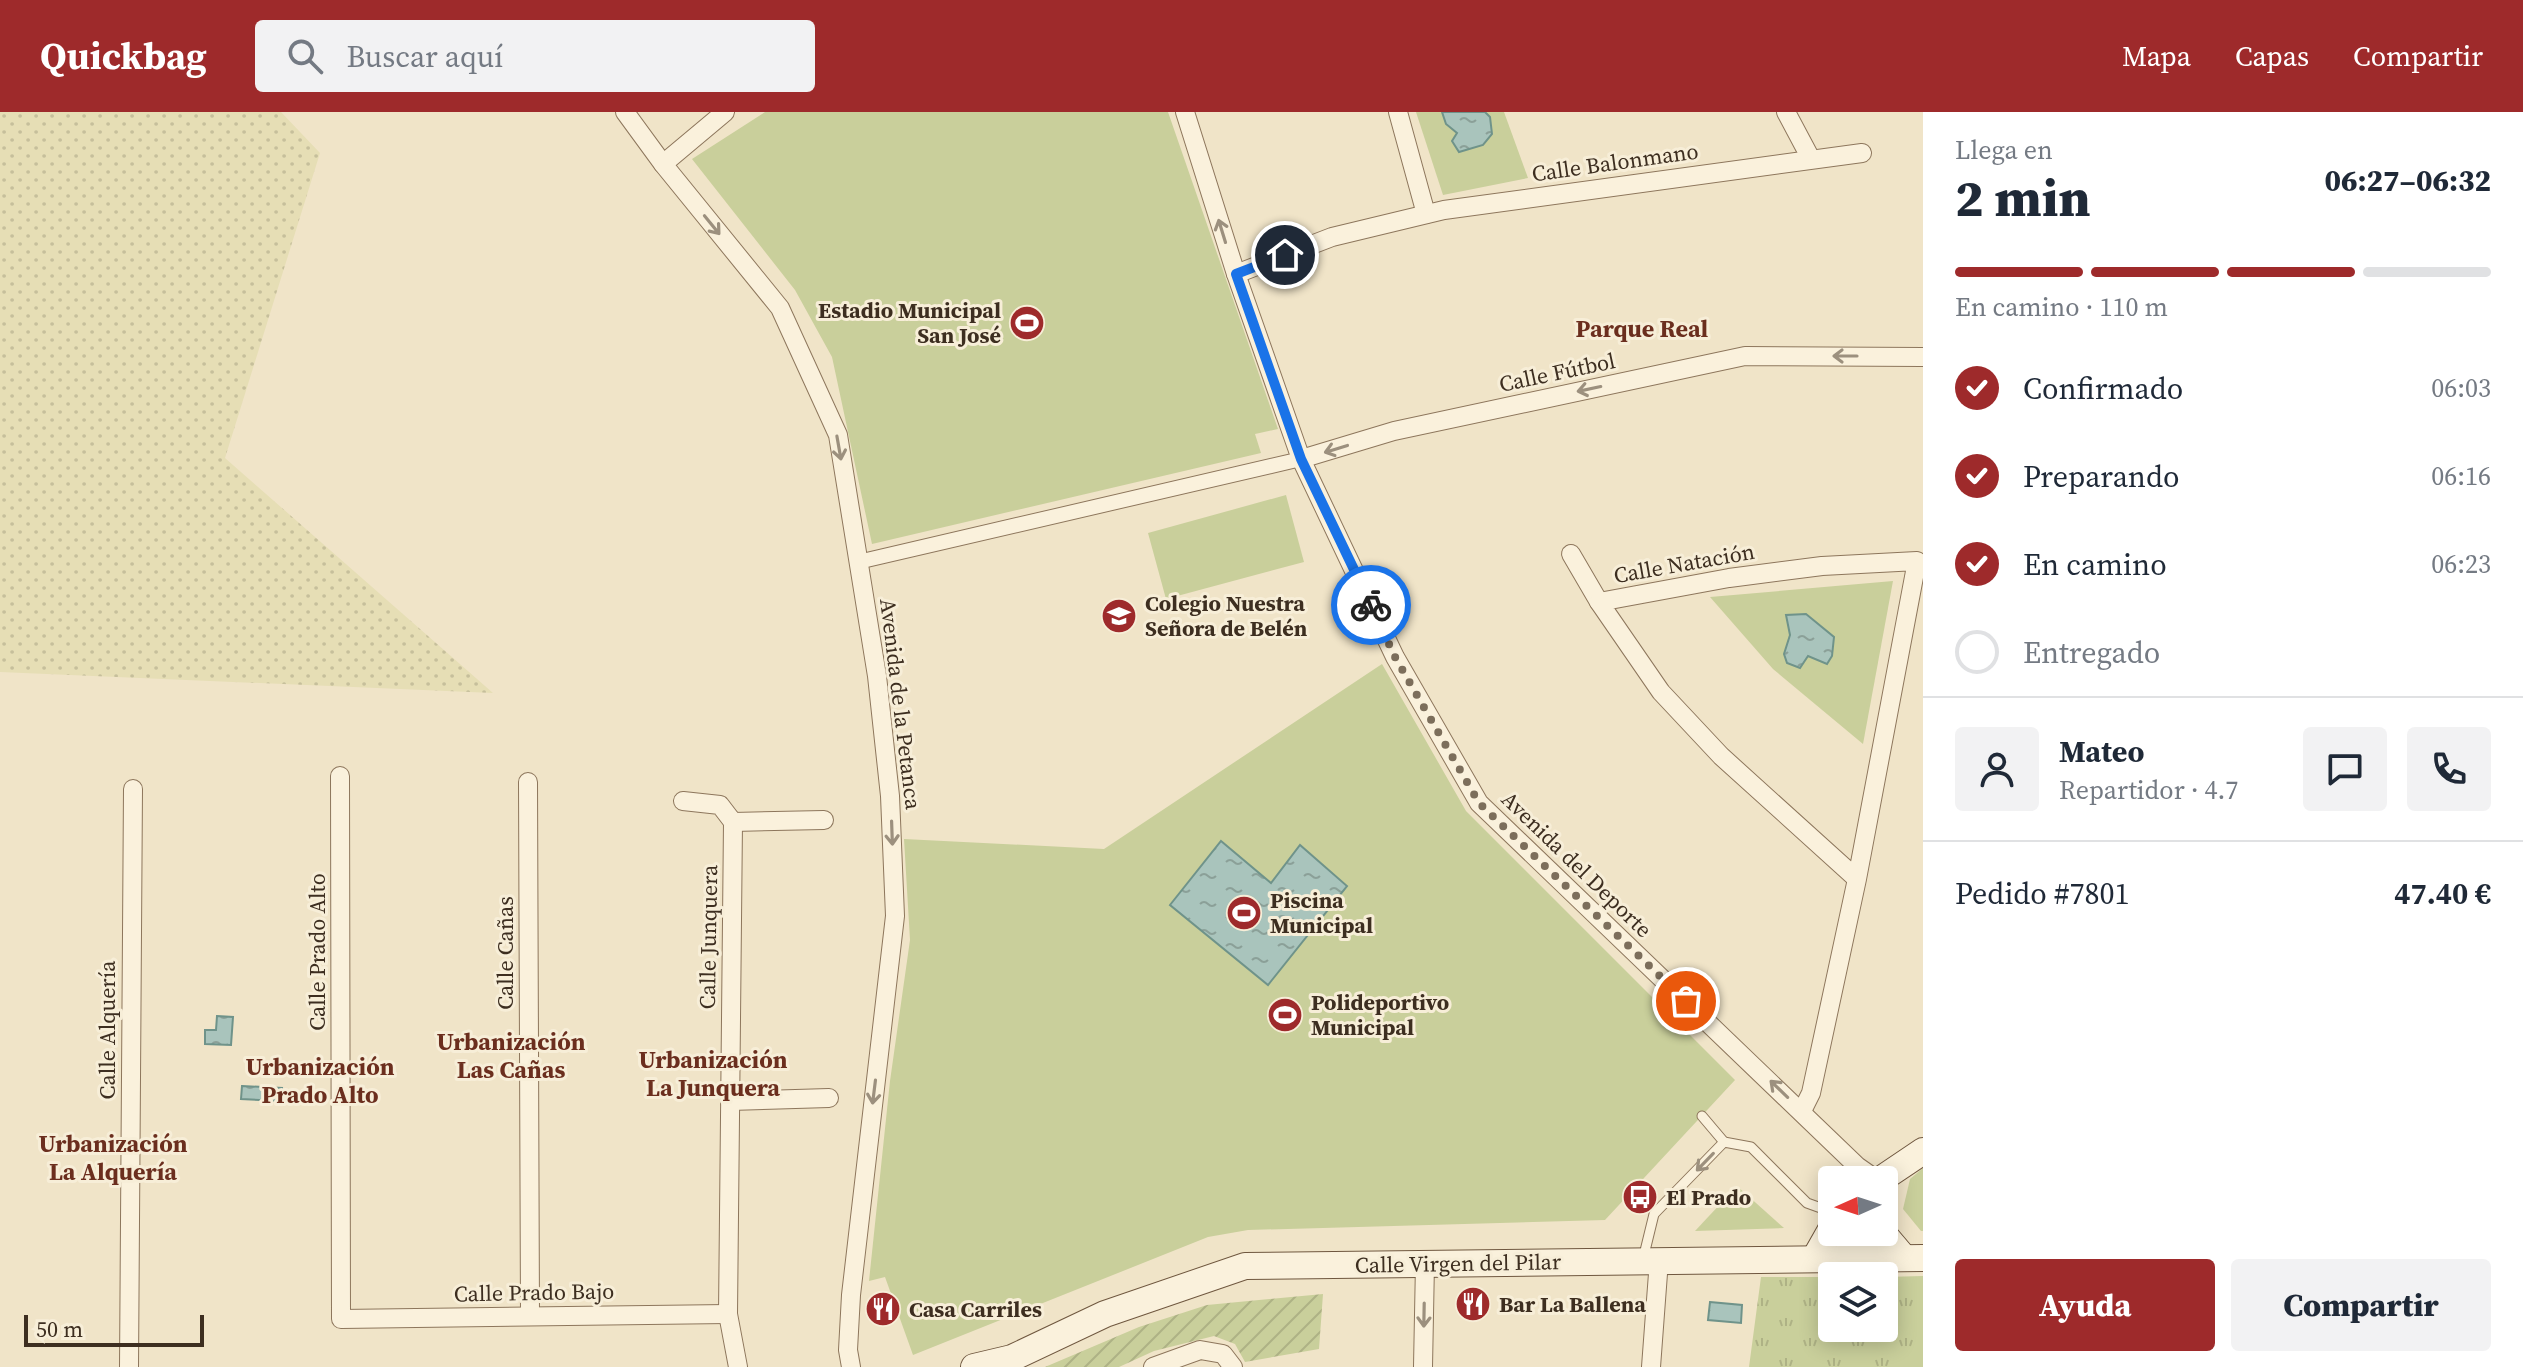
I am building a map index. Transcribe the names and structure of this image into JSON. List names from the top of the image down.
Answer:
{
  "streets": {
    "main road": ["Calle Virgen del Pilar"],
    "street": [
      "Calle Balonmano",
      "Calle Fútbol",
      "Calle Natación",
      "Avenida de la Petanca",
      "Avenida del Deporte",
      "Calle Junquera",
      "Calle Prado Alto",
      "Calle Cañas",
      "Calle Alquería",
      "Calle Prado Bajo"
    ]
  },
  "crossings": [
    ["Calle Balonmano", "Avenida del Deporte"],
    ["Calle Fútbol", "Avenida del Deporte"],
    ["Calle Natación", "Avenida del Deporte"],
    ["Calle Junquera", "Calle Prado Bajo"],
    ["Calle Prado Alto", "Calle Prado Bajo"],
    ["Calle Cañas", "Calle Prado Bajo"]
  ],
  "one_way": ["Calle Fútbol", "Avenida de la Petanca", "Avenida del Deporte"],
  "districts": [
    "Parque Real",
    "Urbanización Las Cañas",
    "Urbanización La Junquera",
    "Urbanización Prado Alto",
    "Urbanización La Alquería"
  ],
  "places": {
    "sports": ["Estadio Municipal San José", "Piscina Municipal", "Polideportivo Municipal"],
    "school or university": ["Colegio Nuestra Señora de Belén"],
    "bus stop": ["El Prado"],
    "restaurant": ["Bar La Ballena", "Casa Carriles"]
  },
  "scale_bar": "50 m",
  "north": "left",
  "page": {
    "header": "Quickbag",
    "search": "Buscar aquí",
    "nav": ["Mapa", "Capas", "Compartir"],
    "heading": ["2 min", "Llega en", "06:27–06:32"],
    "panel": [
      "Mateo",
      "Repartidor · 4.7",
      "Pedido #7801",
      "47.40 €"
    ],
    "bar": "En camino · 110 m",
    "list": [
      ["Confirmado", "06:03"],
      ["Preparando", "06:16"],
      ["En camino", "06:23"],
      "Entregado"
    ],
    "buttons": ["Ayuda", "Compartir"],
    "scale": "50 m"
  }
}
